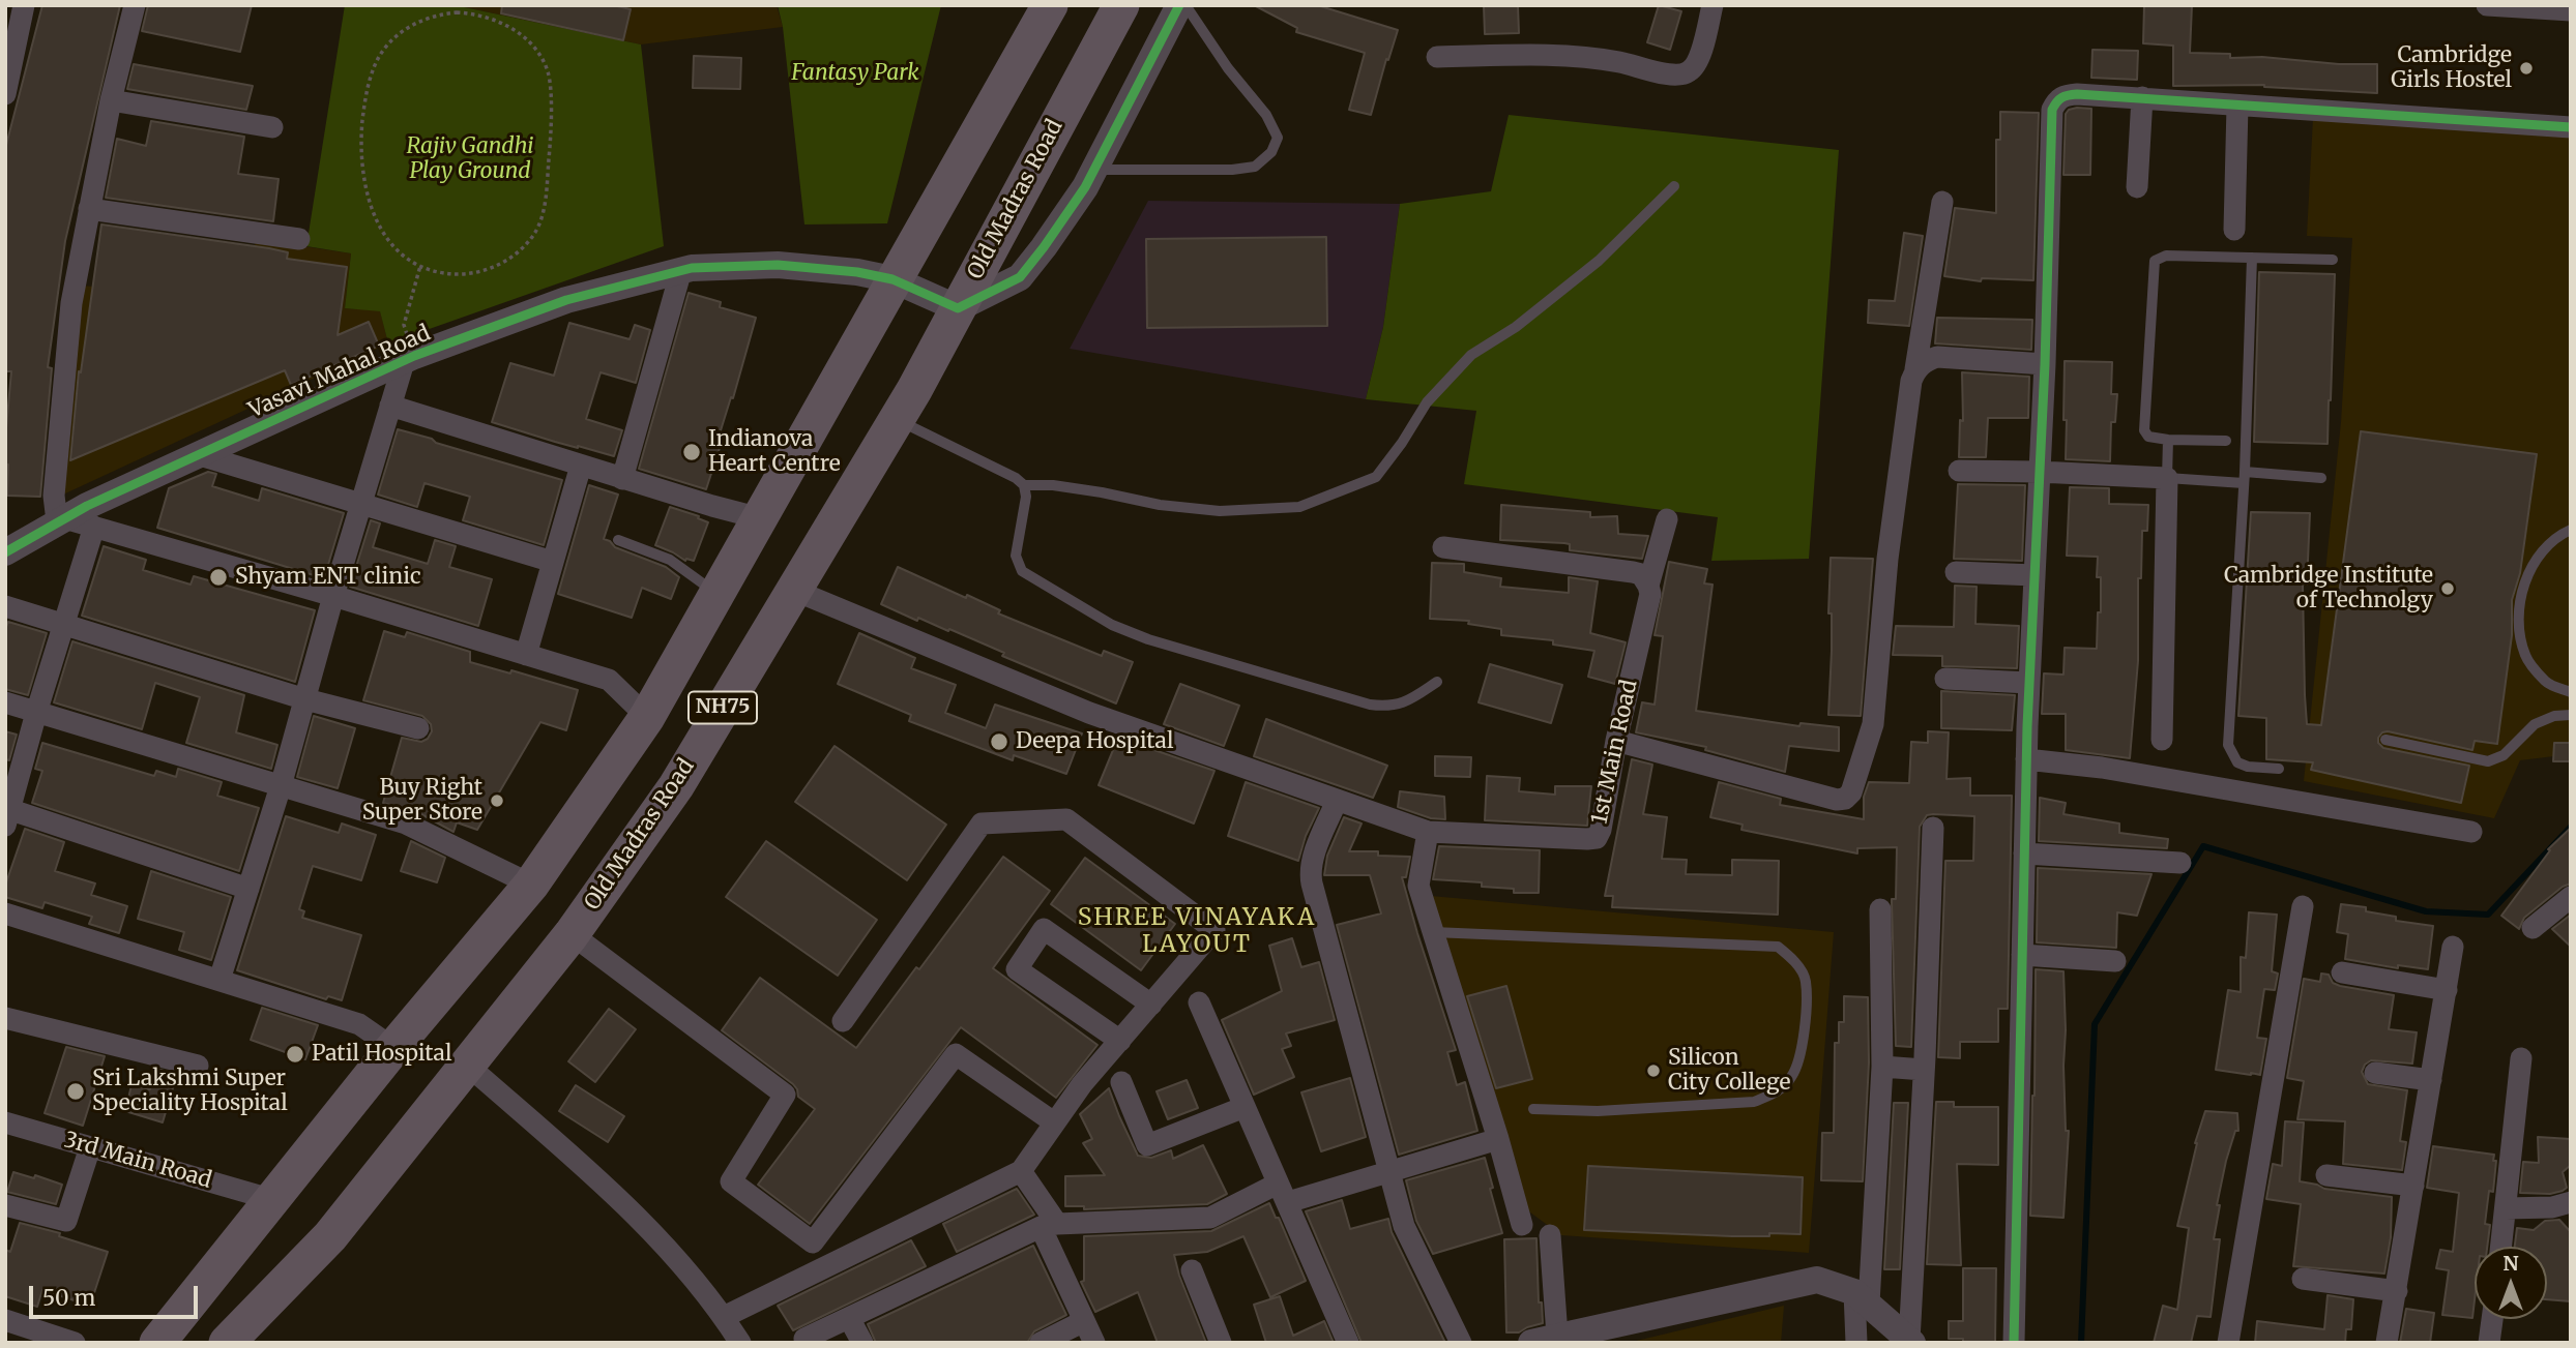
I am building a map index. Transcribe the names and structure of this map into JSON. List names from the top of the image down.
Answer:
{
  "streets": {
    "highway": ["Old Madras Road", "NH75"],
    "street": ["Vasavi Mahal Road", "1st Main Road", "3rd Main Road"]
  },
  "crossings": [
    ["Old Madras Road", "Vasavi Mahal Road"],
    ["Vasavi Mahal Road", "NH75"],
    ["NH75", "3rd Main Road"]
  ],
  "districts": ["SHREE VINAYAKA LAYOUT"],
  "parks": ["Fantasy Park", "Rajiv Gandhi Play Ground"],
  "places": [
    "Cambridge Girls Hostel",
    "Indianova Heart Centre",
    "Shyam ENT clinic",
    "Cambridge Institute of Technolgy",
    "Deepa Hospital",
    "Buy Right Super Store",
    "Patil Hospital",
    "Silicon City College",
    "Sri Lakshmi Super Speciality Hospital"
  ],
  "scale_bar": "50 m",
  "north": "top"
}
